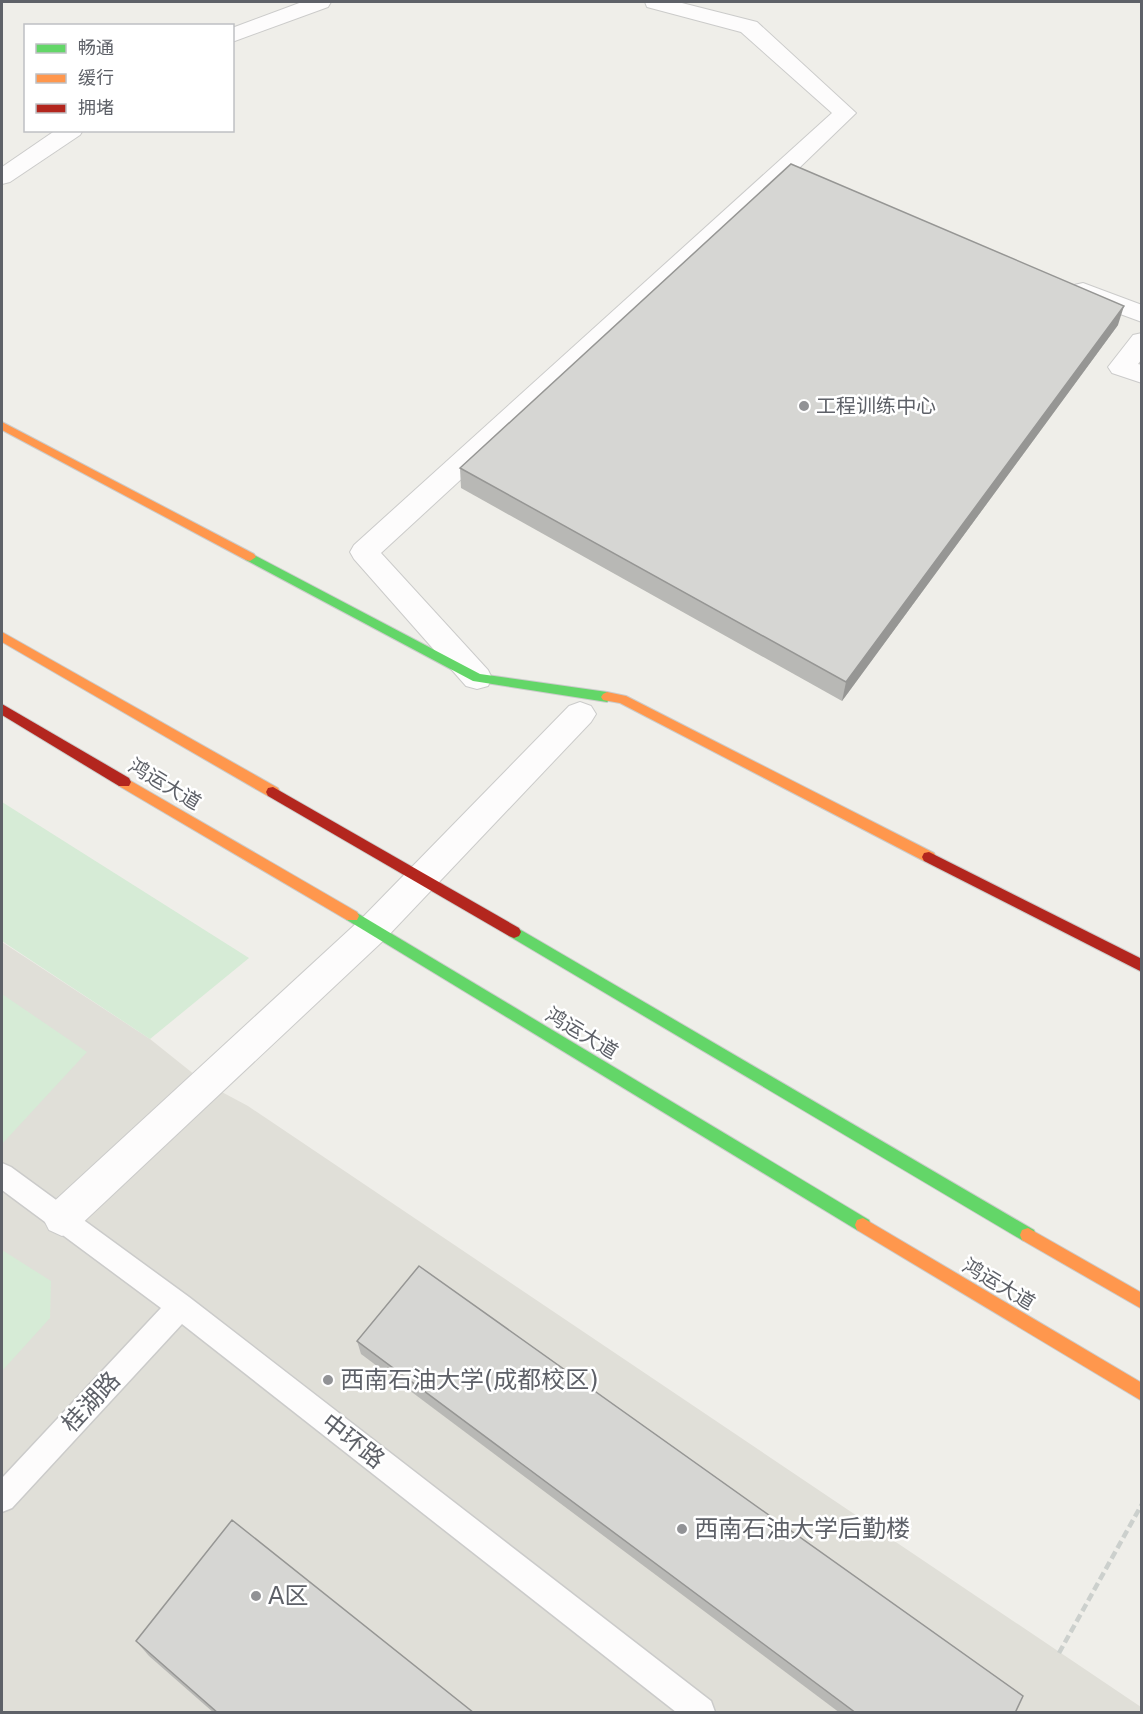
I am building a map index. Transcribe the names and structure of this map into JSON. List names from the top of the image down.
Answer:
{
  "streets": {
    "main road": ["鸿运大道"],
    "lane": ["桂湖路", "中环路"]
  },
  "crossings": [
    ["桂湖路", "中环路"]
  ],
  "places": [
    "工程训练中心",
    "西南石油大学(成都校区)",
    "西南石油大学后勤楼",
    "A区"
  ],
  "legend": ["畅通", "缓行", "拥堵"]
}
